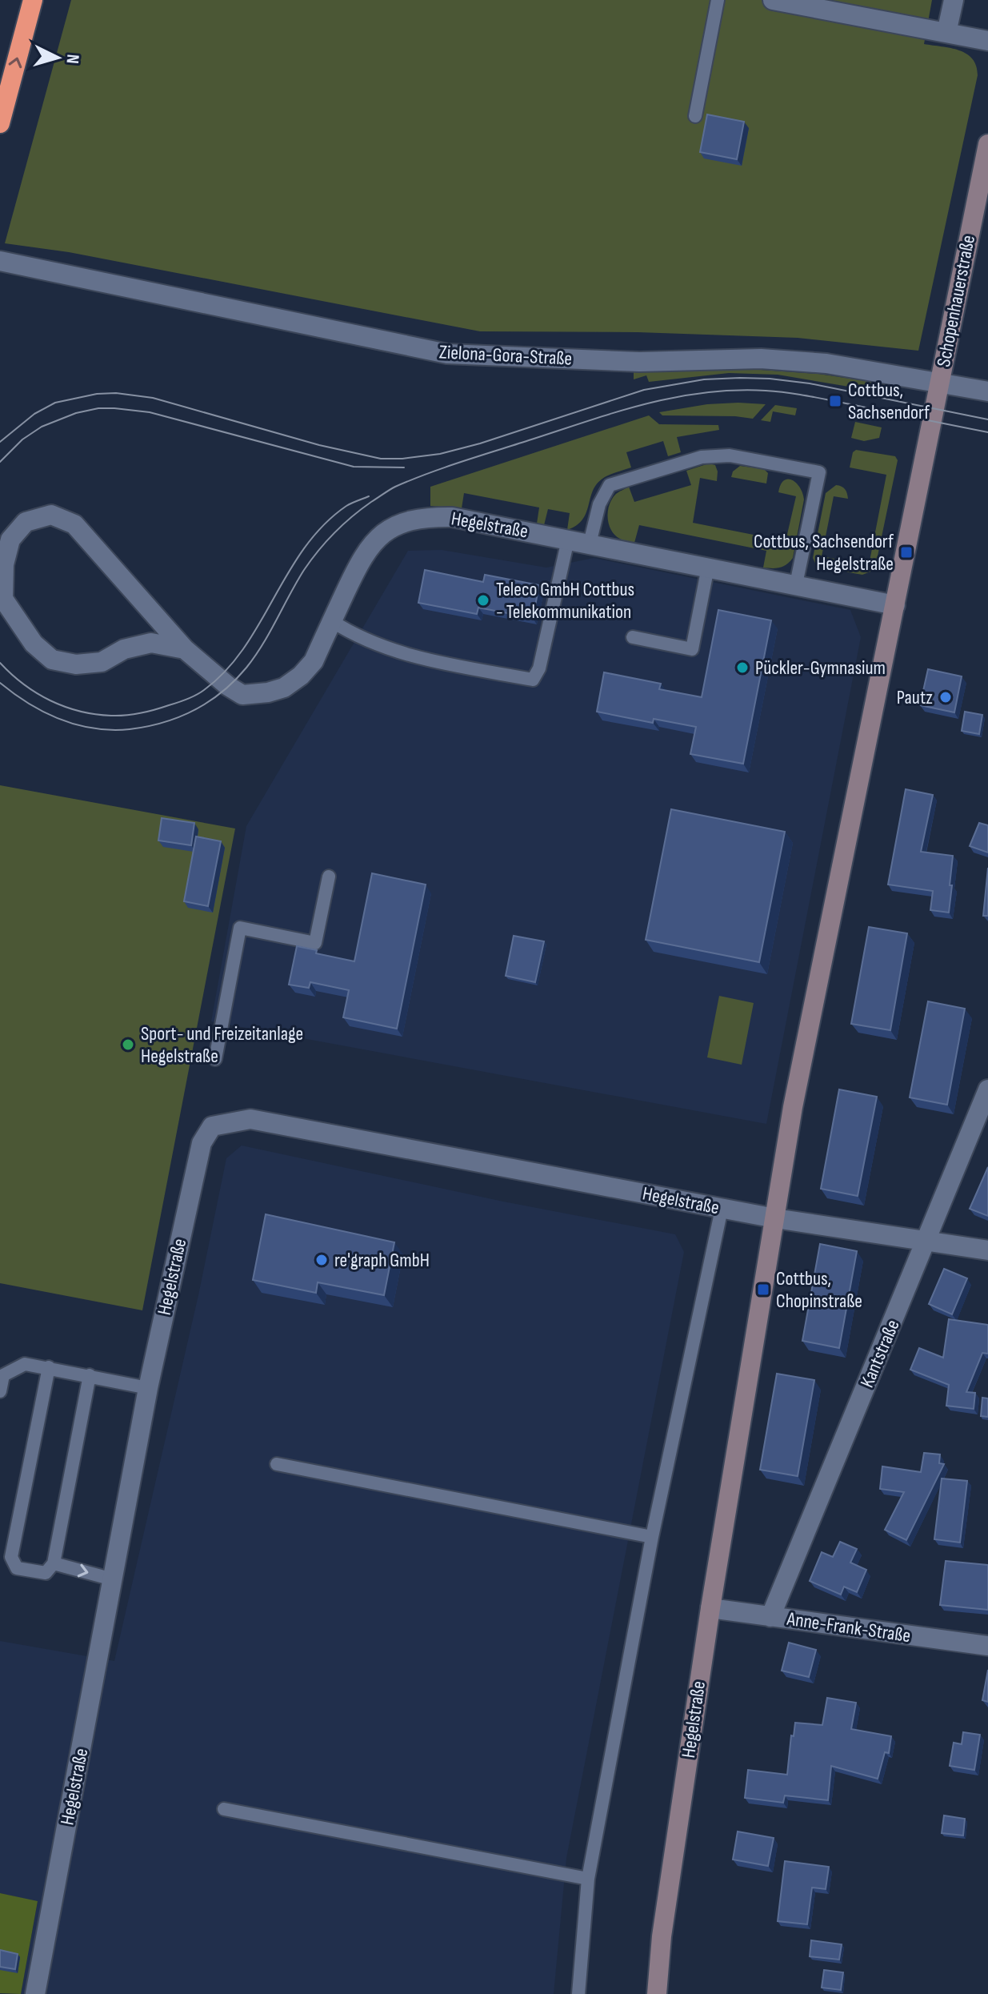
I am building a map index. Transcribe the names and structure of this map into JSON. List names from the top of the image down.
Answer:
{
  "streets": {
    "street": [
      "Schopenhauerstraße",
      "Zielona-Gora-Straße",
      "Hegelstraße",
      "Kantstraße",
      "Anne-Frank-Straße"
    ]
  },
  "crossings": [
    ["Schopenhauerstraße", "Zielona-Gora-Straße"],
    ["Schopenhauerstraße", "Hegelstraße"],
    ["Zielona-Gora-Straße", "Hegelstraße"],
    ["Hegelstraße", "Kantstraße"],
    ["Hegelstraße", "Anne-Frank-Straße"],
    ["Kantstraße", "Anne-Frank-Straße"]
  ],
  "places": {
    "transit": ["Cottbus, Sachsendorf", "Cottbus, Sachsendorf Hegelstraße", "Cottbus, Chopinstraße"],
    "other": [
      "Teleco GmbH Cottbus - Telekommunikation",
      "Pückler-Gymnasium",
      "Pautz",
      "Sport- und Freizeitanlage Hegelstraße",
      "re'graph GmbH"
    ]
  },
  "north": "right"
}
